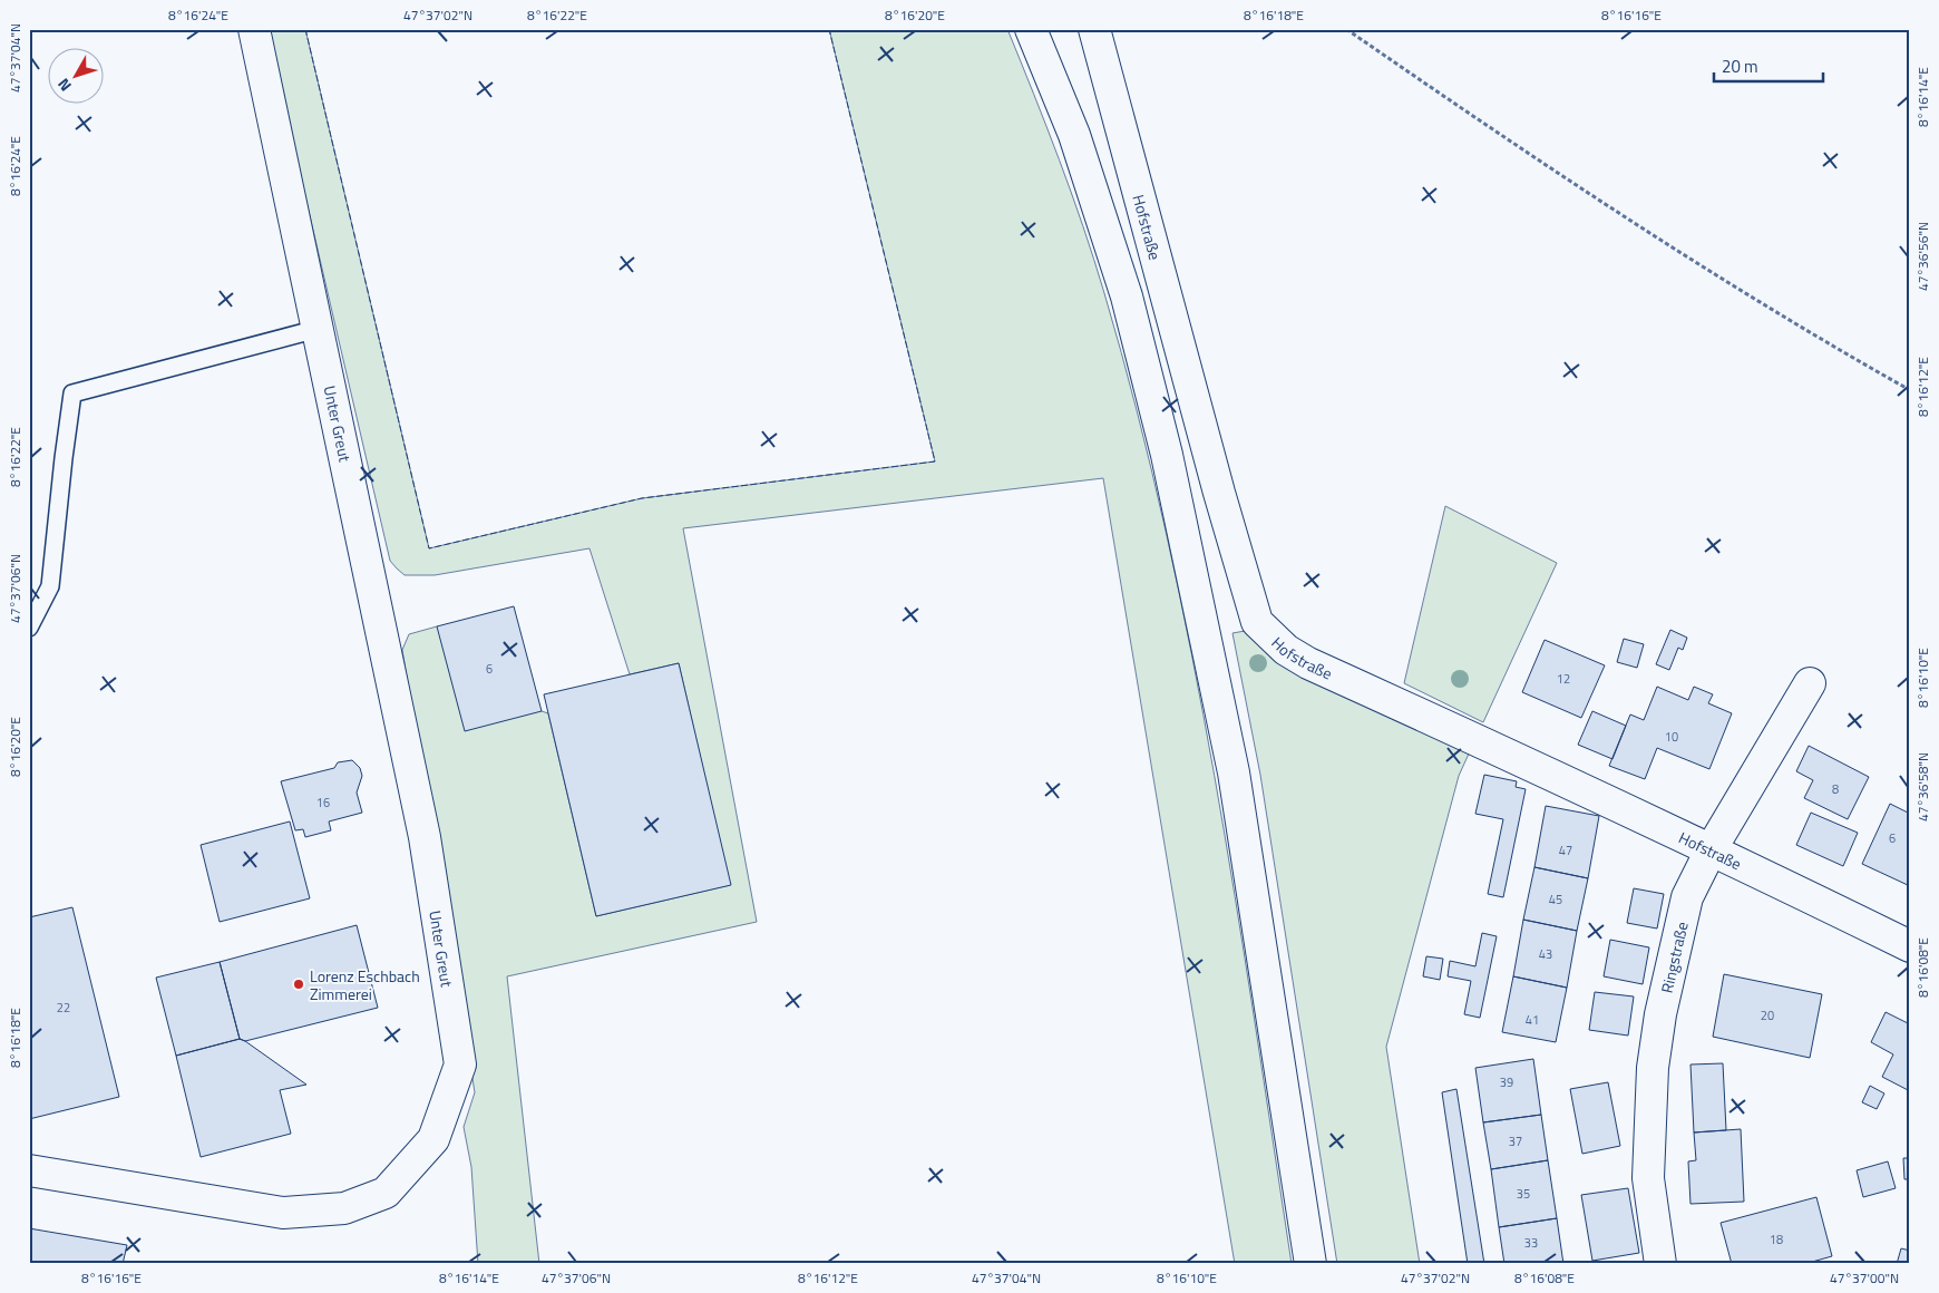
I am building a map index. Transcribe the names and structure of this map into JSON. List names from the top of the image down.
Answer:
{
  "streets": {
    "street": ["Hofstraße", "Unter Greut", "Ringstraße"]
  },
  "crossings": [
    ["Hofstraße", "Ringstraße"]
  ],
  "places": ["Lorenz Eschbach Zimmerei"],
  "house_numbers": [
    "6",
    "12",
    "10",
    "8",
    "16",
    "6",
    "47",
    "45",
    "43",
    "22",
    "20",
    "41",
    "39",
    "37",
    "35",
    "18",
    "33"
  ],
  "scale_bar": "20 m",
  "north": "bottom left",
  "coordinates": [
    "8°16'24\"E",
    "47°37'02\"N",
    "8°16'22\"E",
    "8°16'20\"E",
    "8°16'18\"E",
    "8°16'16\"E",
    "47°37'04\"N",
    "8°16'14\"E",
    "47°36'56\"N",
    "8°16'12\"E",
    "47°37'06\"N",
    "8°16'10\"E",
    "47°36'58\"N",
    "8°16'08\"E",
    "47°37'00\"N"
  ]
}
